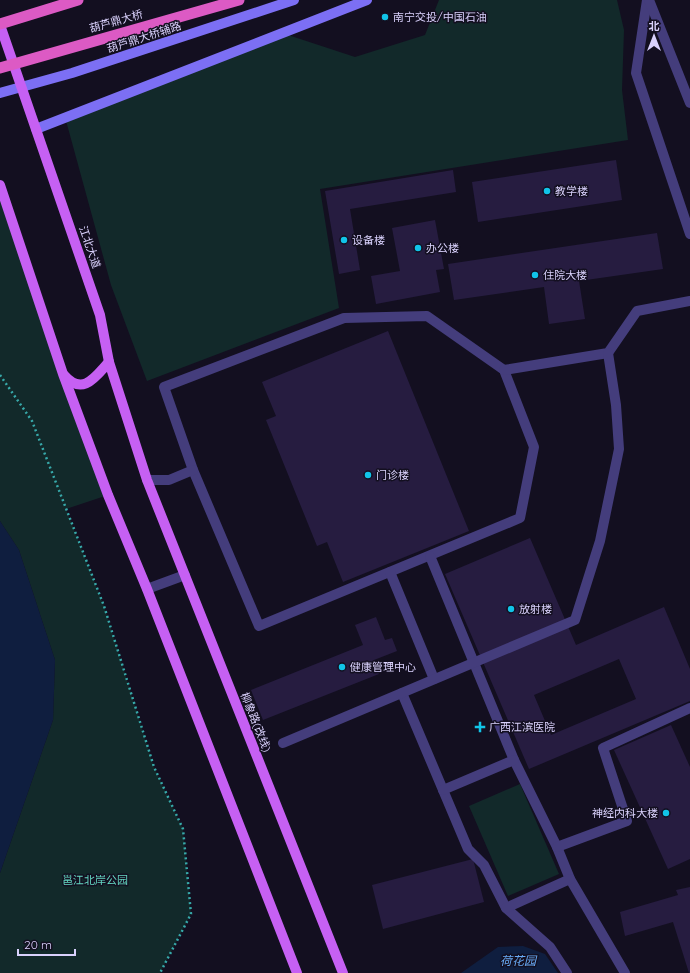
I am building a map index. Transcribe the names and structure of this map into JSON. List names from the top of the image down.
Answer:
{
  "streets": {
    "highway": ["葫芦鼎大桥"],
    "main road": ["葫芦鼎大桥辅路", "江北大道", "柳象路(改线)"]
  },
  "crossings": [
    ["江北大道", "柳象路(改线)"]
  ],
  "water": ["荷花园"],
  "parks": ["邕江北岸公园"],
  "places": {
    "other": [
      "南宁交投/中国石油",
      "教学楼",
      "设备楼",
      "办公楼",
      "住院大楼",
      "门诊楼",
      "放射楼",
      "健康管理中心",
      "神经内科大楼"
    ],
    "health": ["广西江滨医院"]
  },
  "scale_bar": "20 m",
  "north": "top"
}
